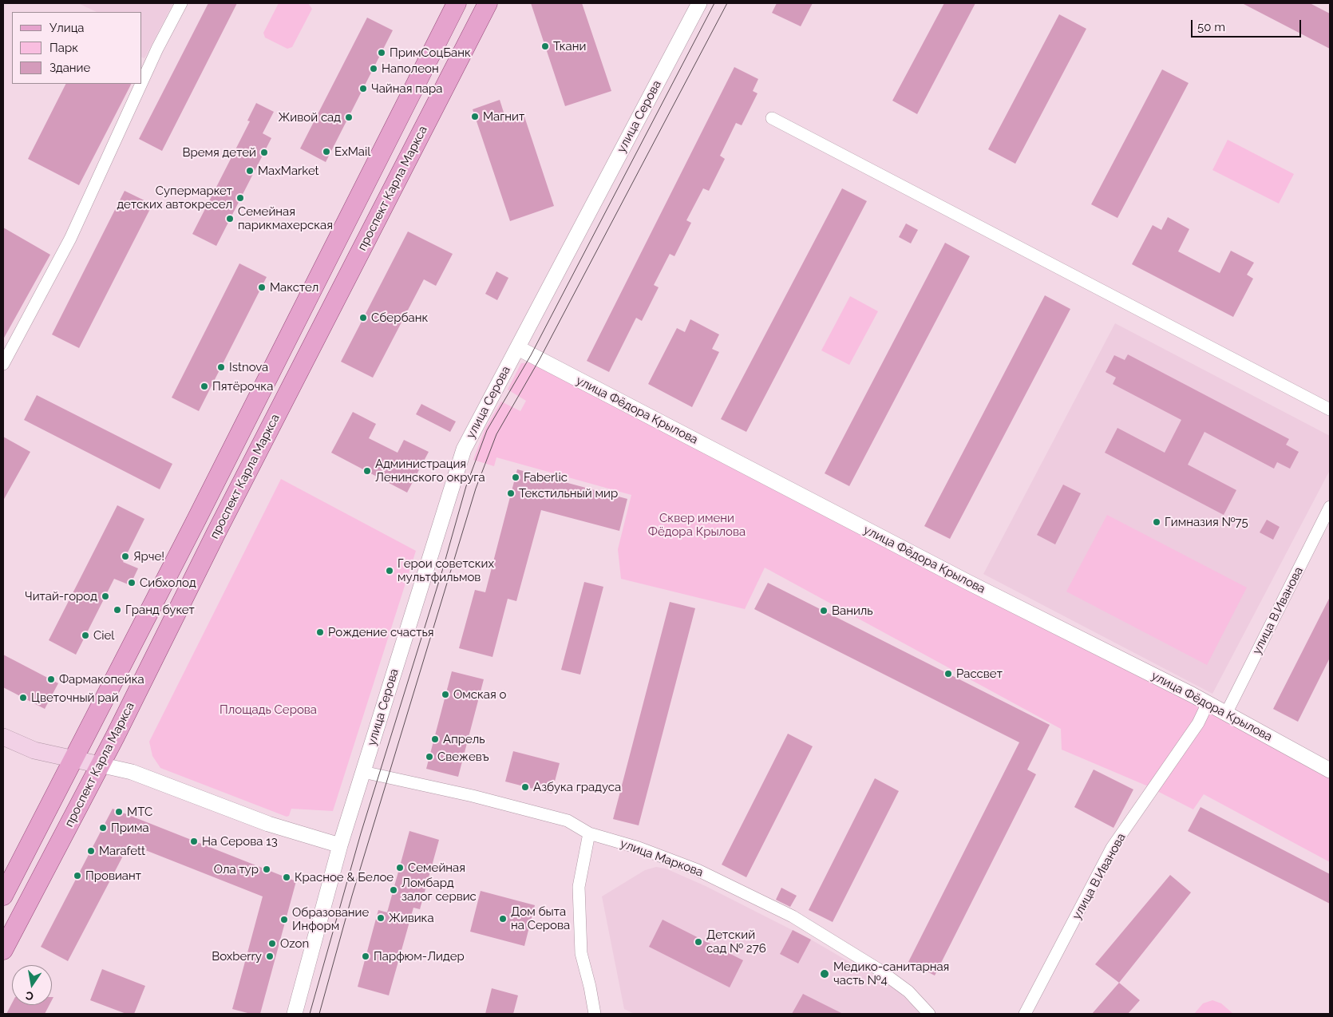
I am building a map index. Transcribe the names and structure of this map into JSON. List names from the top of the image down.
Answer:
{
  "streets": {
    "main road": ["проспект Карла Маркса"],
    "street": [
      "улица Серова",
      "улица Фёдора Крылова",
      "улица В.Иванова",
      "улица Маркова"
    ]
  },
  "crossings": [
    ["улица Серова", "улица Фёдора Крылова"],
    ["улица Серова", "улица Маркова"],
    ["улица Фёдора Крылова", "улица В.Иванова"]
  ],
  "parks": ["Сквер имени Фёдора Крылова", "Площадь Серова"],
  "places": [
    "Ткани",
    "ПримСоцБанк",
    "Наполеон",
    "Чайная пара",
    "Магнит",
    "Живой сад",
    "ExMail",
    "Время детей",
    "MaxMarket",
    "Супермаркет детских автокресел",
    "Семейная парикмахерская",
    "Макстел",
    "Сбербанк",
    "Istnova",
    "Пятёрочка",
    "Администрация Ленинского округа",
    "Faberlic",
    "Текстильный мир",
    "Гимназия №75",
    "Ярче!",
    "Герои советских мультфильмов",
    "Сибхолод",
    "Читай-город",
    "Гранд букет",
    "Ваниль",
    "Рождение счастья",
    "Ciel",
    "Рассвет",
    "Фармакопейка",
    "Омская о",
    "Цветочный рай",
    "Апрель",
    "Свежевъ",
    "Азбука градуса",
    "МТС",
    "Прима",
    "На Серова 13",
    "Marafett",
    "Семейная",
    "Ола тур",
    "Провиант",
    "Красное & Белое",
    "Ломбард залог сервис",
    "Живика",
    "Дом быта на Серова",
    "Образование Информ",
    "Детский сад № 276",
    "Ozon",
    "Boxberry",
    "Парфюм-Лидер",
    "Медико-санитарная часть №4"
  ],
  "legend": ["Улица", "Парк", "Здание"],
  "scale_bar": "50 m",
  "north": "bottom"
}
